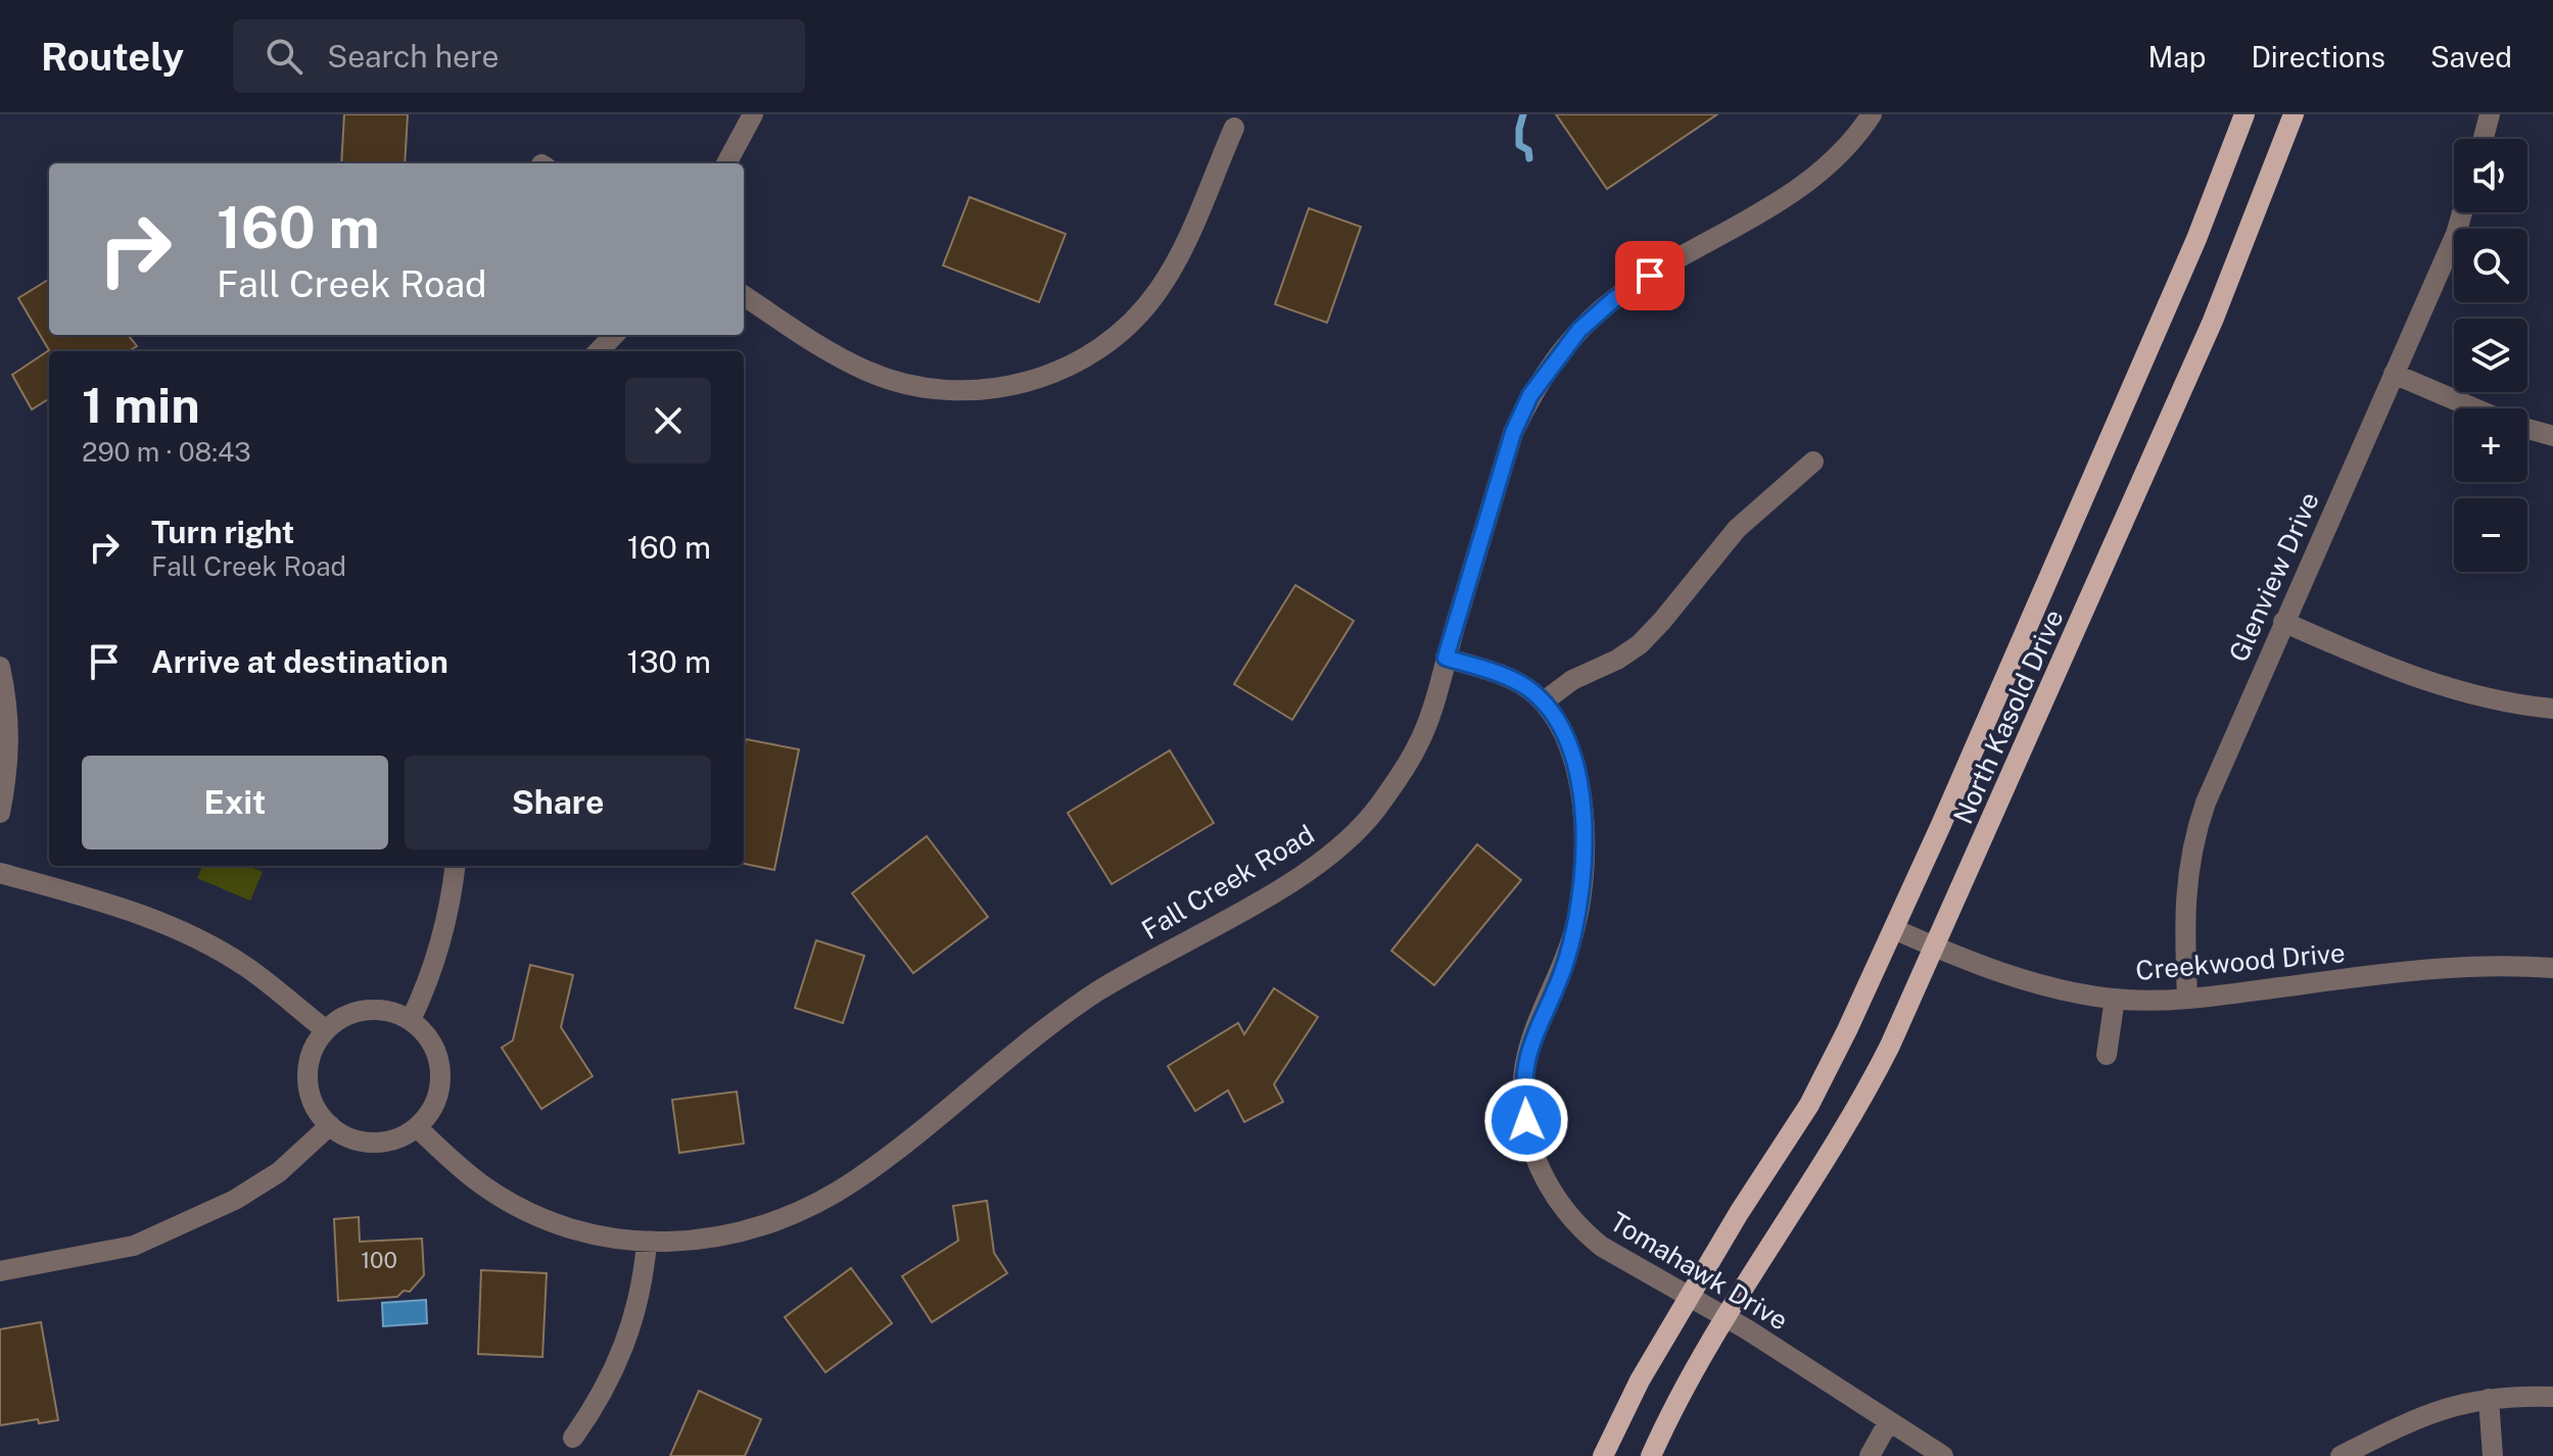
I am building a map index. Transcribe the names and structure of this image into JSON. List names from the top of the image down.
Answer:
{
  "streets": {
    "main road": ["North Kasold Drive"],
    "street": [
      "Glenview Drive",
      "Fall Creek Road",
      "Creekwood Drive",
      "Tomahawk Drive"
    ]
  },
  "crossings": [
    ["Glenview Drive", "Creekwood Drive"],
    ["North Kasold Drive", "Creekwood Drive"],
    ["North Kasold Drive", "Tomahawk Drive"],
    ["Fall Creek Road", "Tomahawk Drive"]
  ],
  "house_numbers": ["100"],
  "page": {
    "header": "Routely",
    "search": "Search here",
    "nav": ["Map", "Directions", "Saved"],
    "map_buttons": ["+", "−"],
    "turn": ["160 m", "Fall Creek Road"],
    "heading": ["1 min", "290 m · 08:43"],
    "list": [
      {
        "name": "Turn right",
        "note": "Fall Creek Road",
        "value": "160 m"
      },
      {
        "name": "Arrive at destination",
        "value": "130 m"
      }
    ],
    "buttons": ["Exit", "Share"]
  }
}
